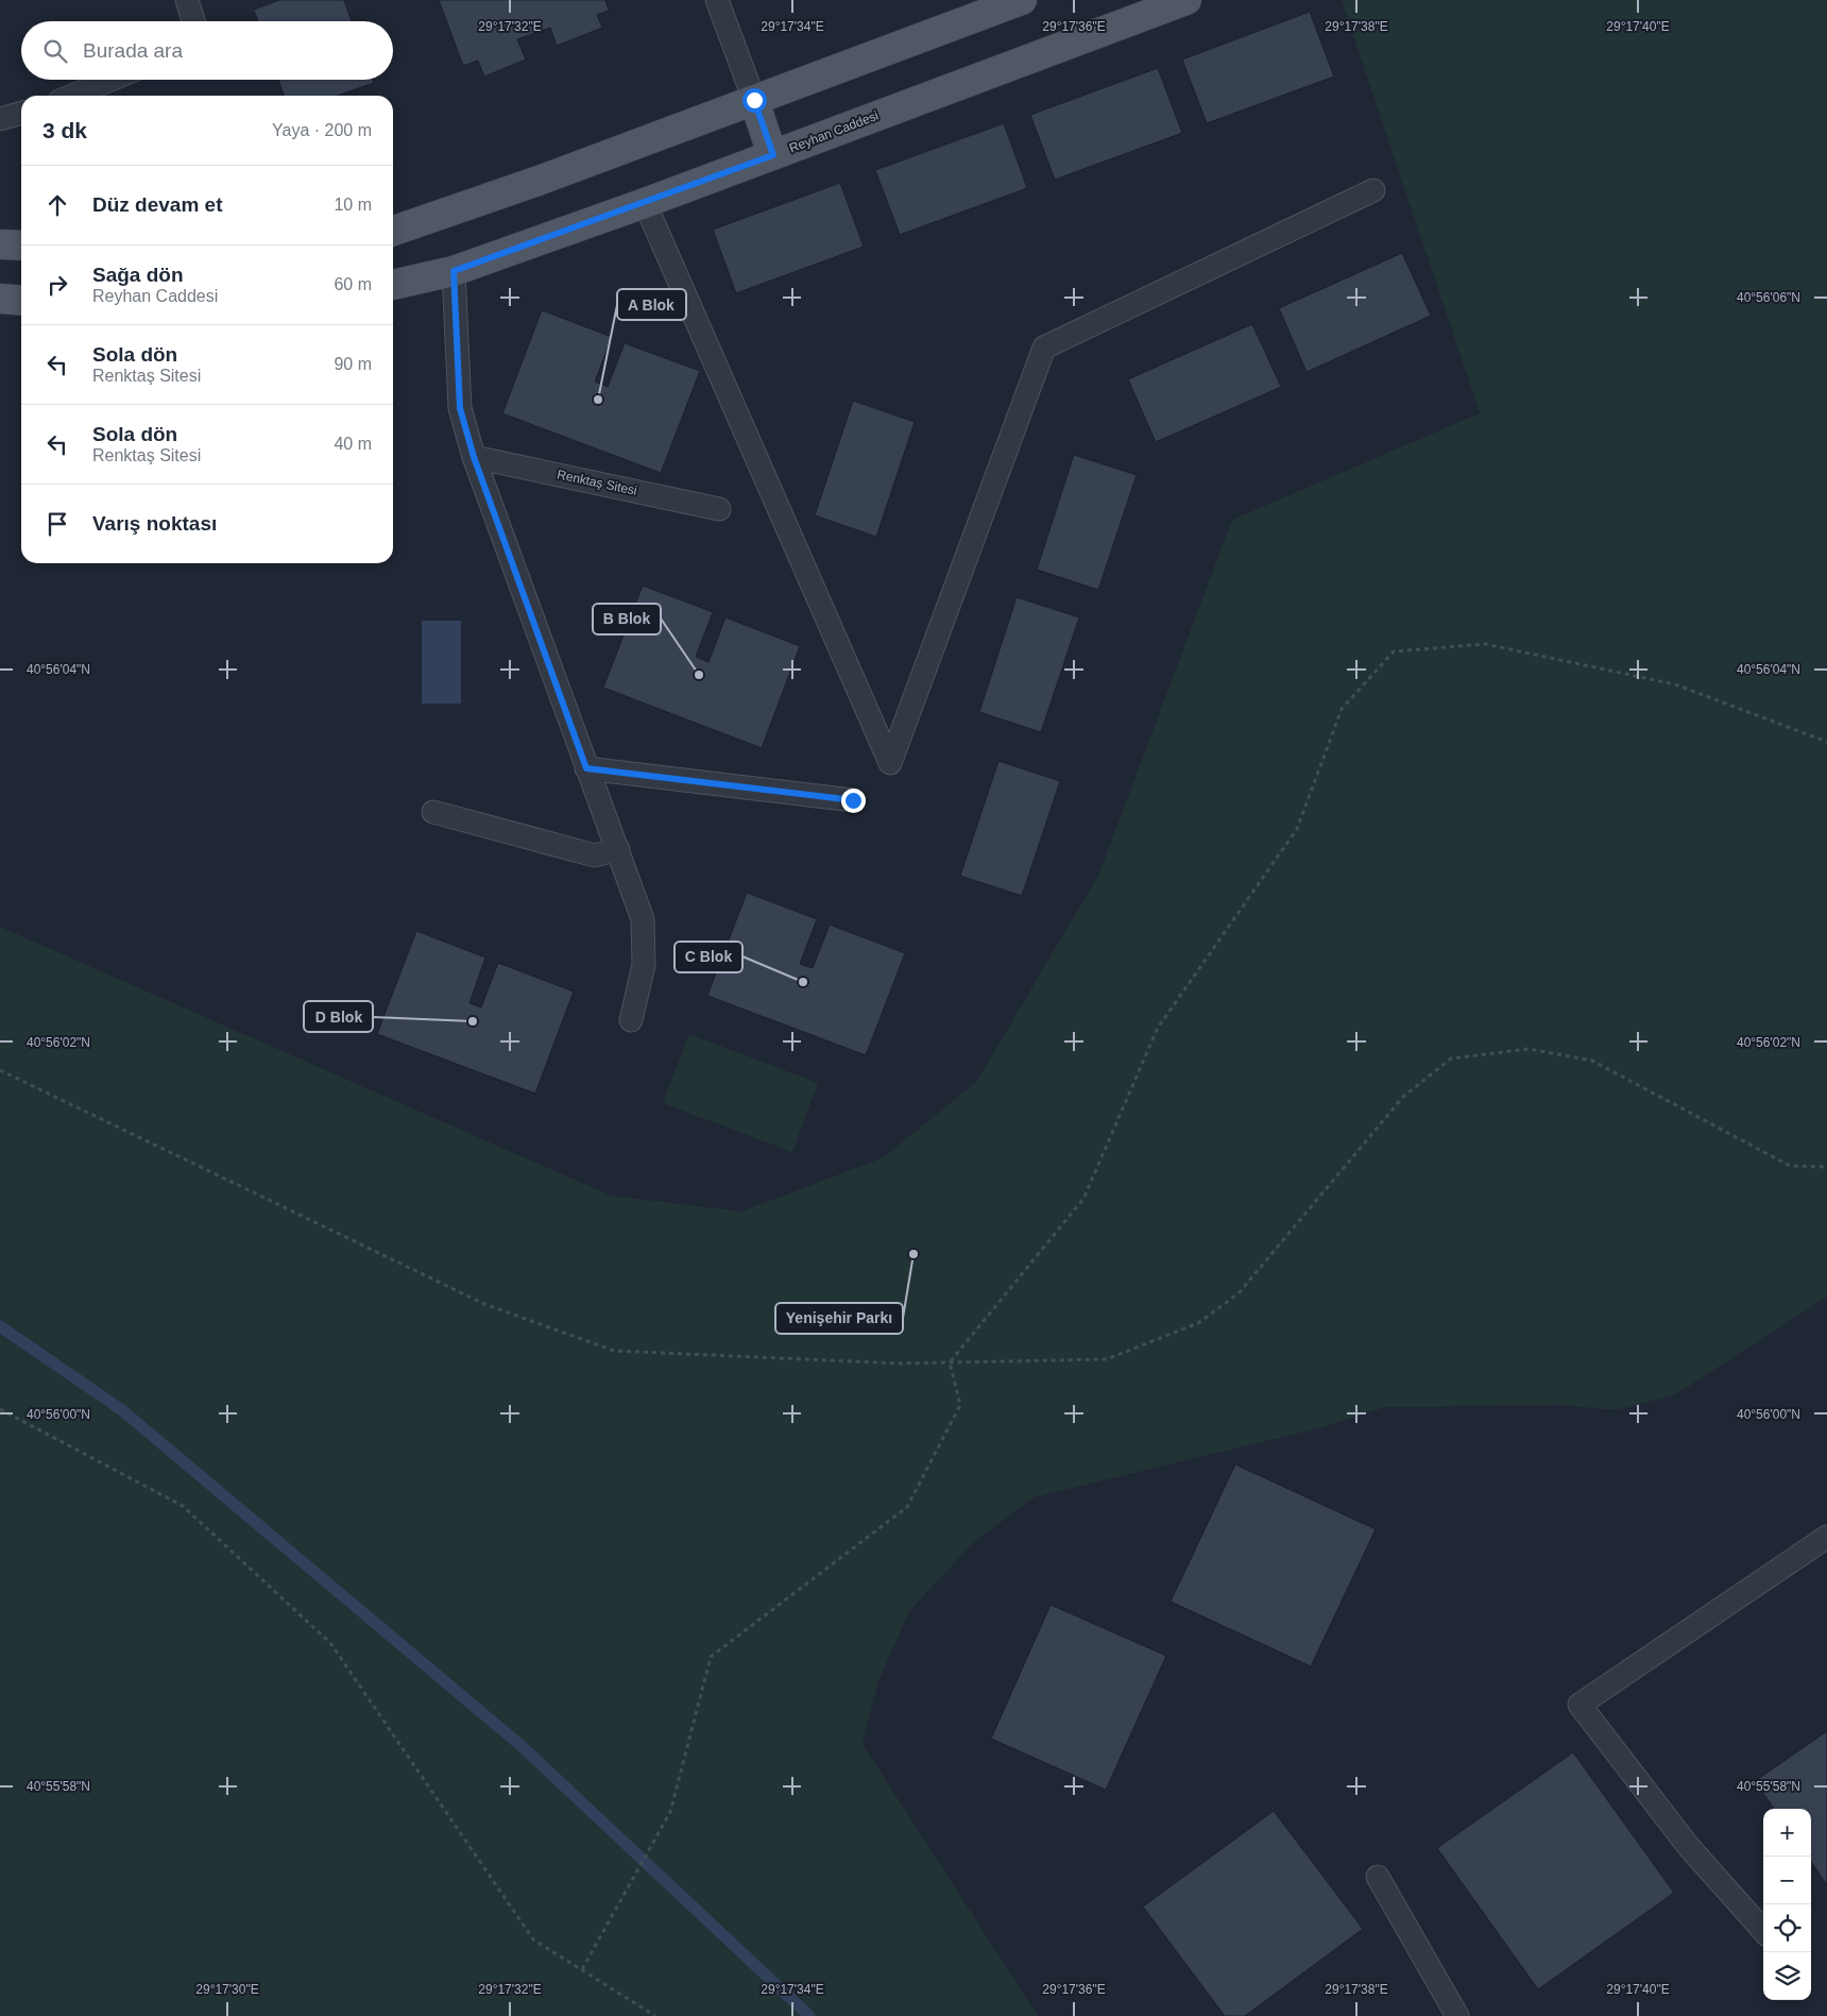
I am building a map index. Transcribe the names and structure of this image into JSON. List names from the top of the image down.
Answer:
{
  "streets": {
    "main road": ["Reyhan Caddesi"],
    "lane": ["Renktaş Sitesi"]
  },
  "places": [
    "A Blok",
    "B Blok",
    "C Blok",
    "D Blok",
    "Yenişehir Parkı"
  ],
  "page": {
    "search": "Burada ara",
    "heading": ["3 dk", "Yaya · 200 m"],
    "list": [
      ["Düz devam et", "10 m"],
      ["Sağa dön", "Reyhan Caddesi", "60 m"],
      ["Sola dön", "Renktaş Sitesi", "90 m"],
      ["Sola dön", "Renktaş Sitesi", "40 m"],
      "Varış noktası"
    ],
    "map_buttons": ["+", "−"]
  },
  "coordinates": [
    "29°17'32\"E",
    "29°17'34\"E",
    "29°17'36\"E",
    "29°17'38\"E",
    "29°17'40\"E",
    "40°56'06\"N",
    "40°56'04\"N",
    "40°56'02\"N",
    "40°56'00\"N",
    "40°55'58\"N",
    "29°17'30\"E"
  ]
}
